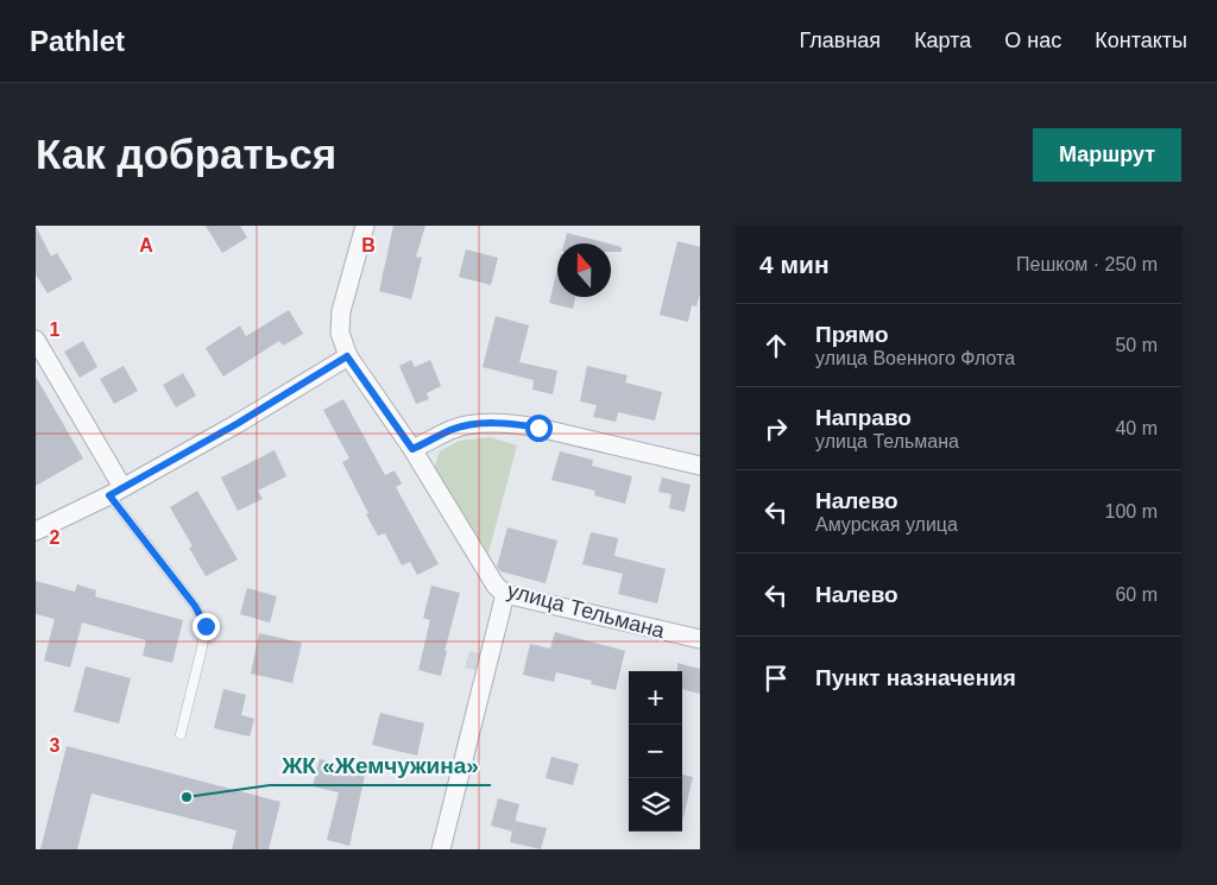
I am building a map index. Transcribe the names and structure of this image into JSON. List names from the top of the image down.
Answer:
{
  "streets": {
    "street": ["улица Тельмана"]
  },
  "places": ["ЖК «Жемчужина»"],
  "north": "top",
  "page": {
    "header": "Pathlet",
    "nav": [
      "Главная",
      "Карта",
      "О нас",
      "Контакты"
    ],
    "buttons": "Маршрут",
    "title": "Как добраться",
    "heading": ["4 мин", "Пешком · 250 m"],
    "list": [
      ["Прямо", "улица Военного Флота", "50 m"],
      ["Направо", "улица Тельмана", "40 m"],
      ["Налево", "Амурская улица", "100 m"],
      ["Налево", "60 m"],
      "Пункт назначения"
    ],
    "map_buttons": ["+", "−"]
  },
  "grid": {
    "columns": ["A", "B"],
    "rows": ["1", "2", "3"]
  }
}
